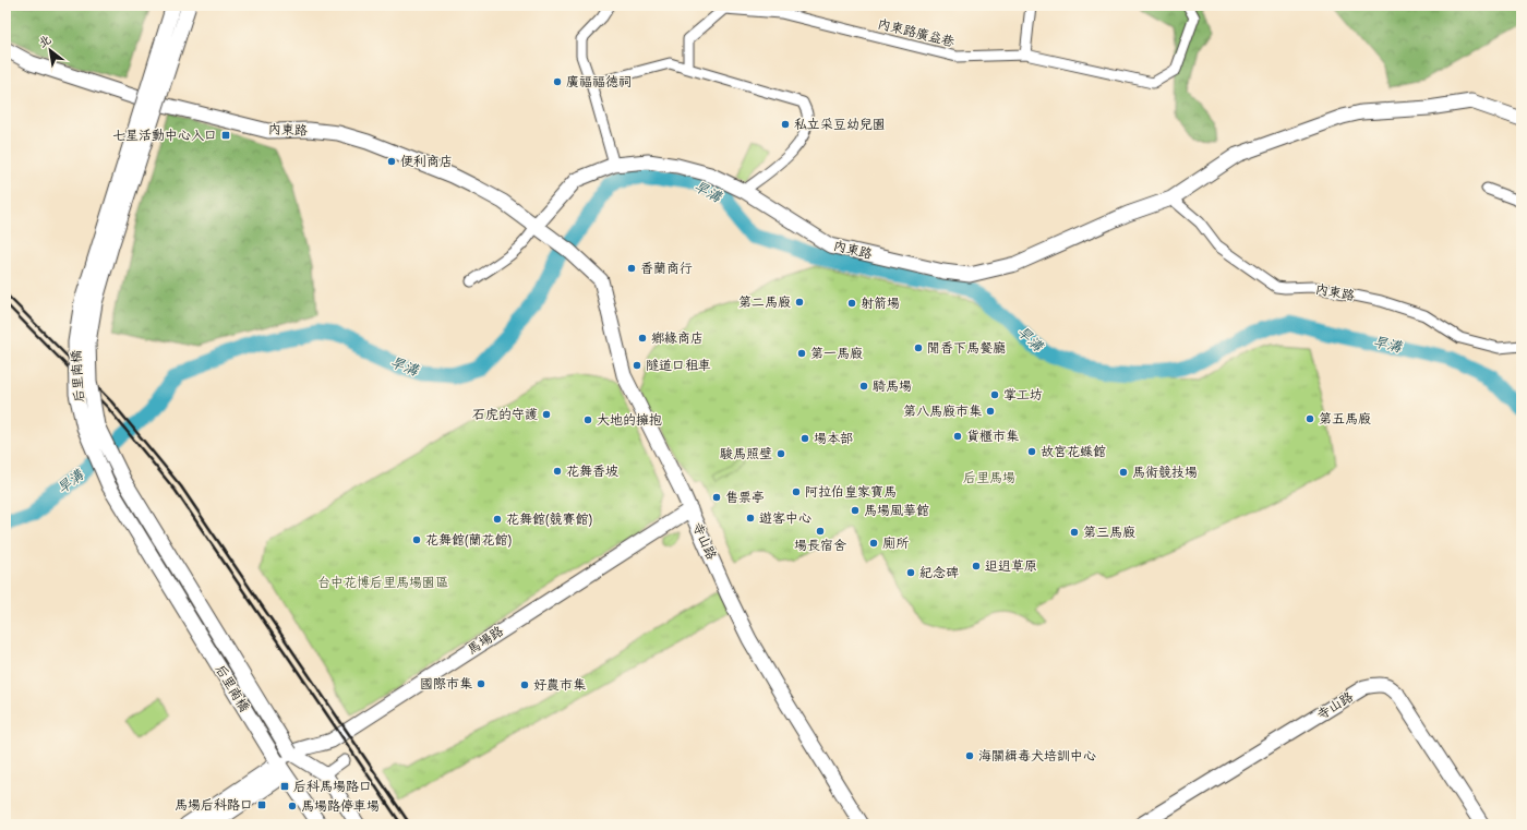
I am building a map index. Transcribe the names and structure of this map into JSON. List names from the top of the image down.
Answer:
{
  "streets": {
    "street": [
      "內東路廣益巷",
      "內東路",
      "后里南橋",
      "寺山路",
      "馬場路"
    ]
  },
  "crossings": [
    ["內東路", "寺山路"],
    ["后里南橋", "馬場路"],
    ["寺山路", "馬場路"]
  ],
  "water": ["旱溝"],
  "parks": ["后里馬場", "台中花博后里馬場園區"],
  "places": {
    "other": [
      "廣福福德祠",
      "私立采豆幼兒園",
      "便利商店",
      "香蘭商行",
      "第二馬廄",
      "射箭場",
      "鄉緣商店",
      "聞香下馬餐廳",
      "第一馬廄",
      "隧道口租車",
      "騎馬場",
      "掌工坊",
      "第八馬廄市集",
      "石虎的守護",
      "第五馬廄",
      "大地的擁抱",
      "貨櫃市集",
      "場本部",
      "故宮花蝶館",
      "駿馬照壁",
      "花舞香坡",
      "馬術競技場",
      "阿拉伯皇家寶馬",
      "售票亭",
      "馬場風華館",
      "遊客中心",
      "花舞館(競賽館)",
      "場長宿舍",
      "第三馬廄",
      "花舞館(蘭花館)",
      "廁所",
      "𨑨迌草原",
      "紀念碑",
      "國際市集",
      "好農市集",
      "海關緝毒犬培訓中心",
      "馬場路停車場"
    ],
    "transit": ["七星活動中心入口", "后科馬場路口", "馬場后科路口"]
  },
  "north": "top left"
}
